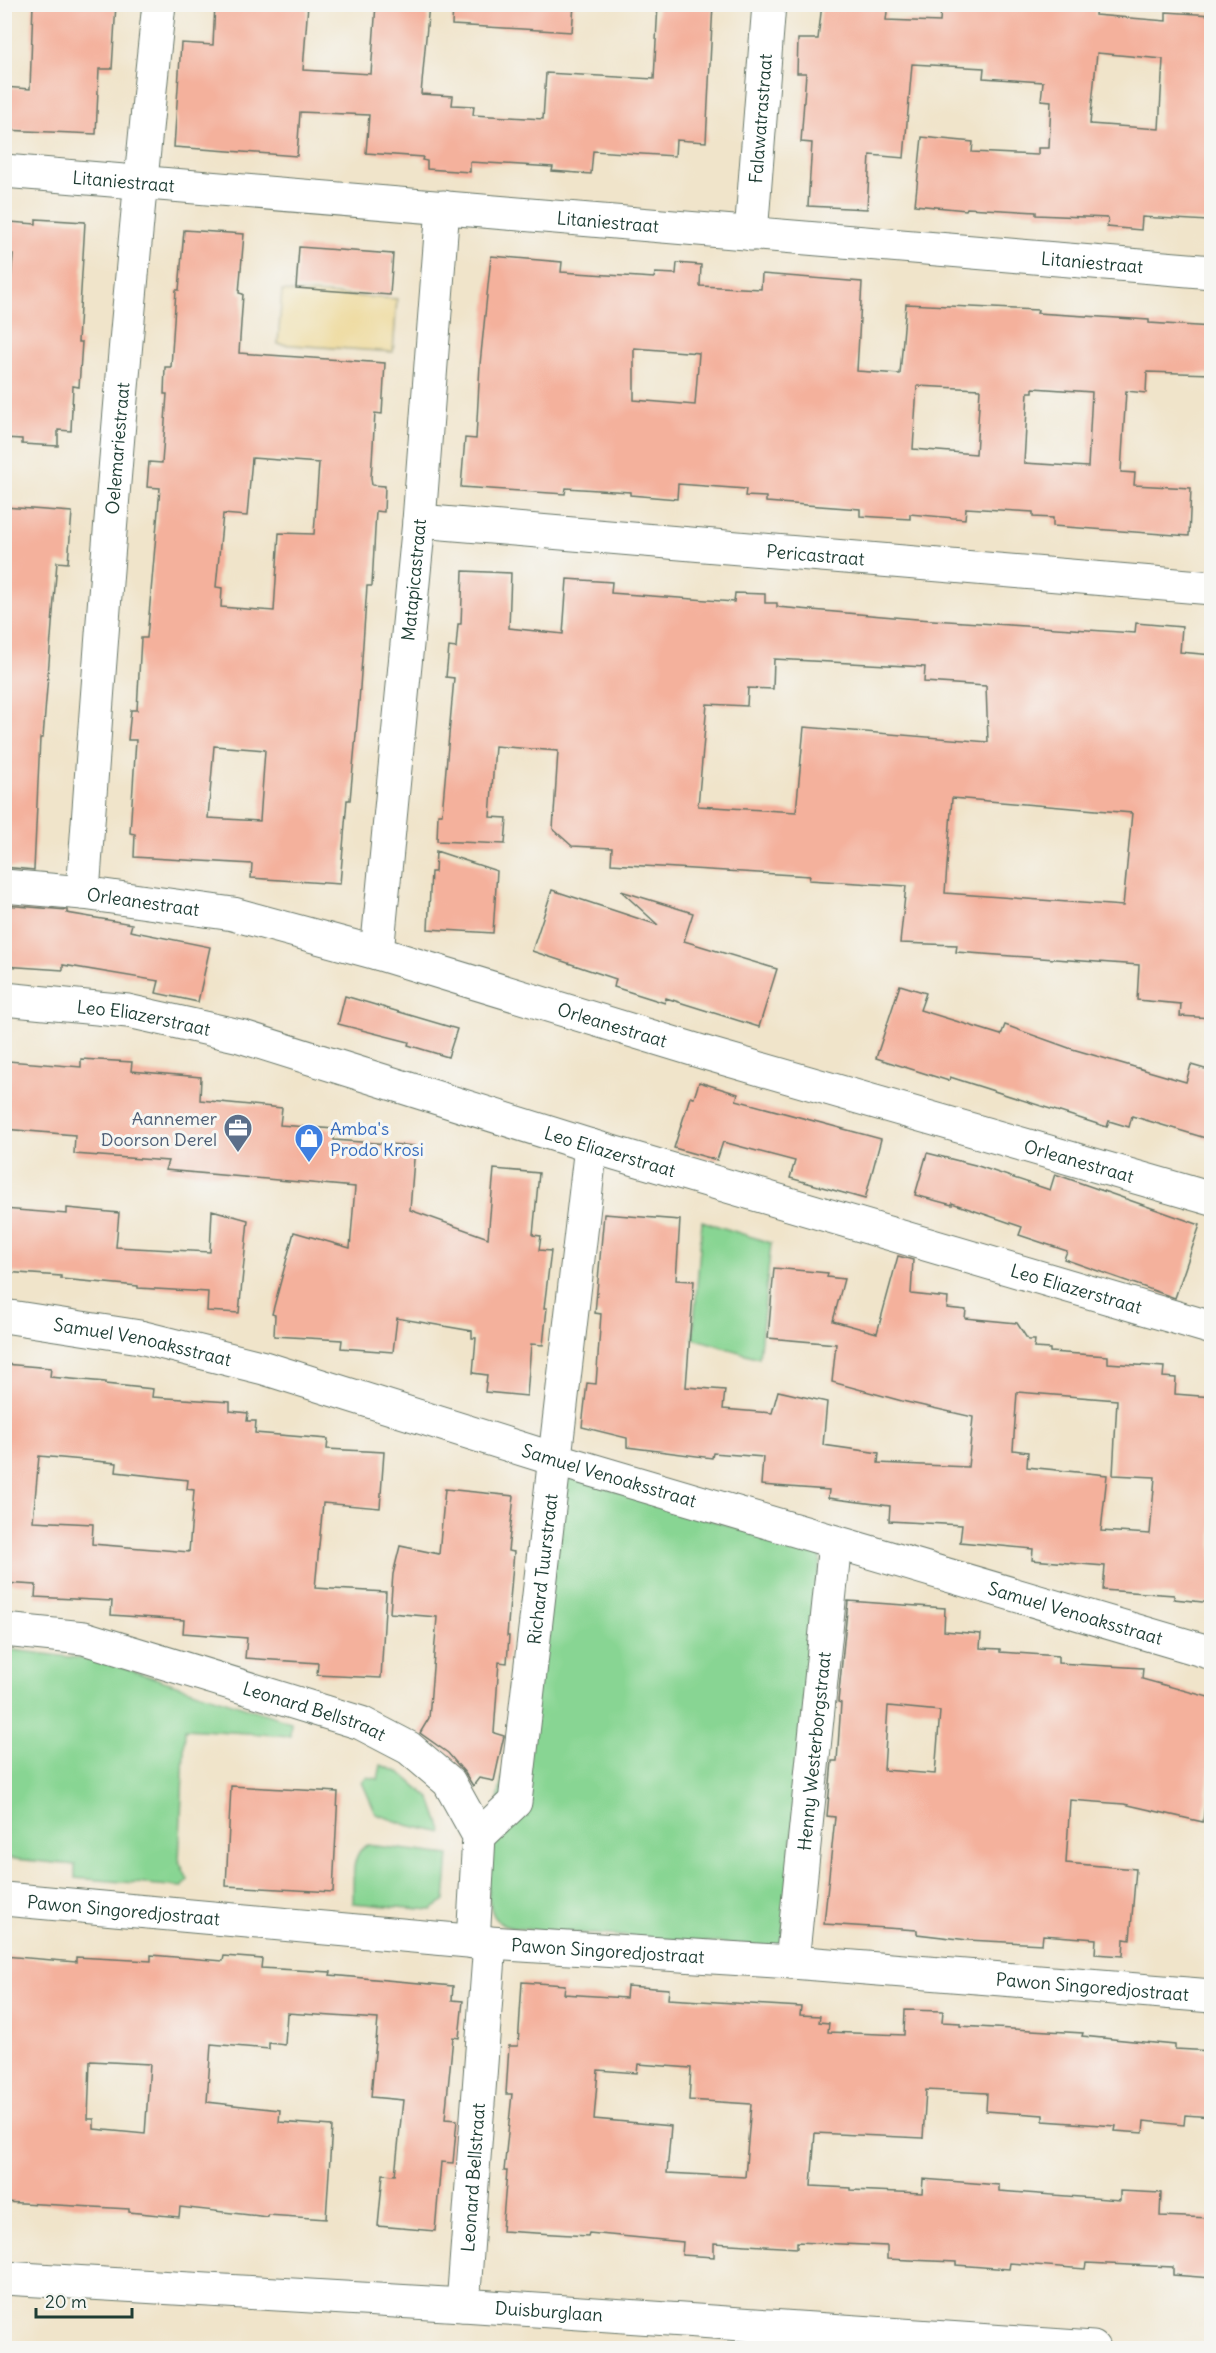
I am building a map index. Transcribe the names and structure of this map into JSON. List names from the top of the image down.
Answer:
{
  "streets": {
    "street": [
      "Falawatrastraat",
      "Litaniestraat",
      "Oelemariestraat",
      "Pericastraat",
      "Matapicastraat",
      "Orleanestraat",
      "Leo Eliazerstraat",
      "Samuel Venoaksstraat",
      "Richard Tuurstraat",
      "Leonard Bellstraat",
      "Henny Westerborgstraat",
      "Pawon Singoredjostraat",
      "Duisburglaan"
    ]
  },
  "crossings": [
    ["Falawatrastraat", "Litaniestraat"],
    ["Litaniestraat", "Oelemariestraat"],
    ["Litaniestraat", "Matapicastraat"],
    ["Oelemariestraat", "Orleanestraat"],
    ["Pericastraat", "Matapicastraat"],
    ["Matapicastraat", "Orleanestraat"],
    ["Leo Eliazerstraat", "Richard Tuurstraat"],
    ["Samuel Venoaksstraat", "Richard Tuurstraat"],
    ["Samuel Venoaksstraat", "Henny Westerborgstraat"],
    ["Richard Tuurstraat", "Leonard Bellstraat"],
    ["Leonard Bellstraat", "Pawon Singoredjostraat"],
    ["Leonard Bellstraat", "Duisburglaan"],
    ["Henny Westerborgstraat", "Pawon Singoredjostraat"]
  ],
  "places": {
    "office": ["Aannemer Doorson Derel"],
    "shop": ["Amba's Prodo Krosi"]
  },
  "scale_bar": "20 m"
}
